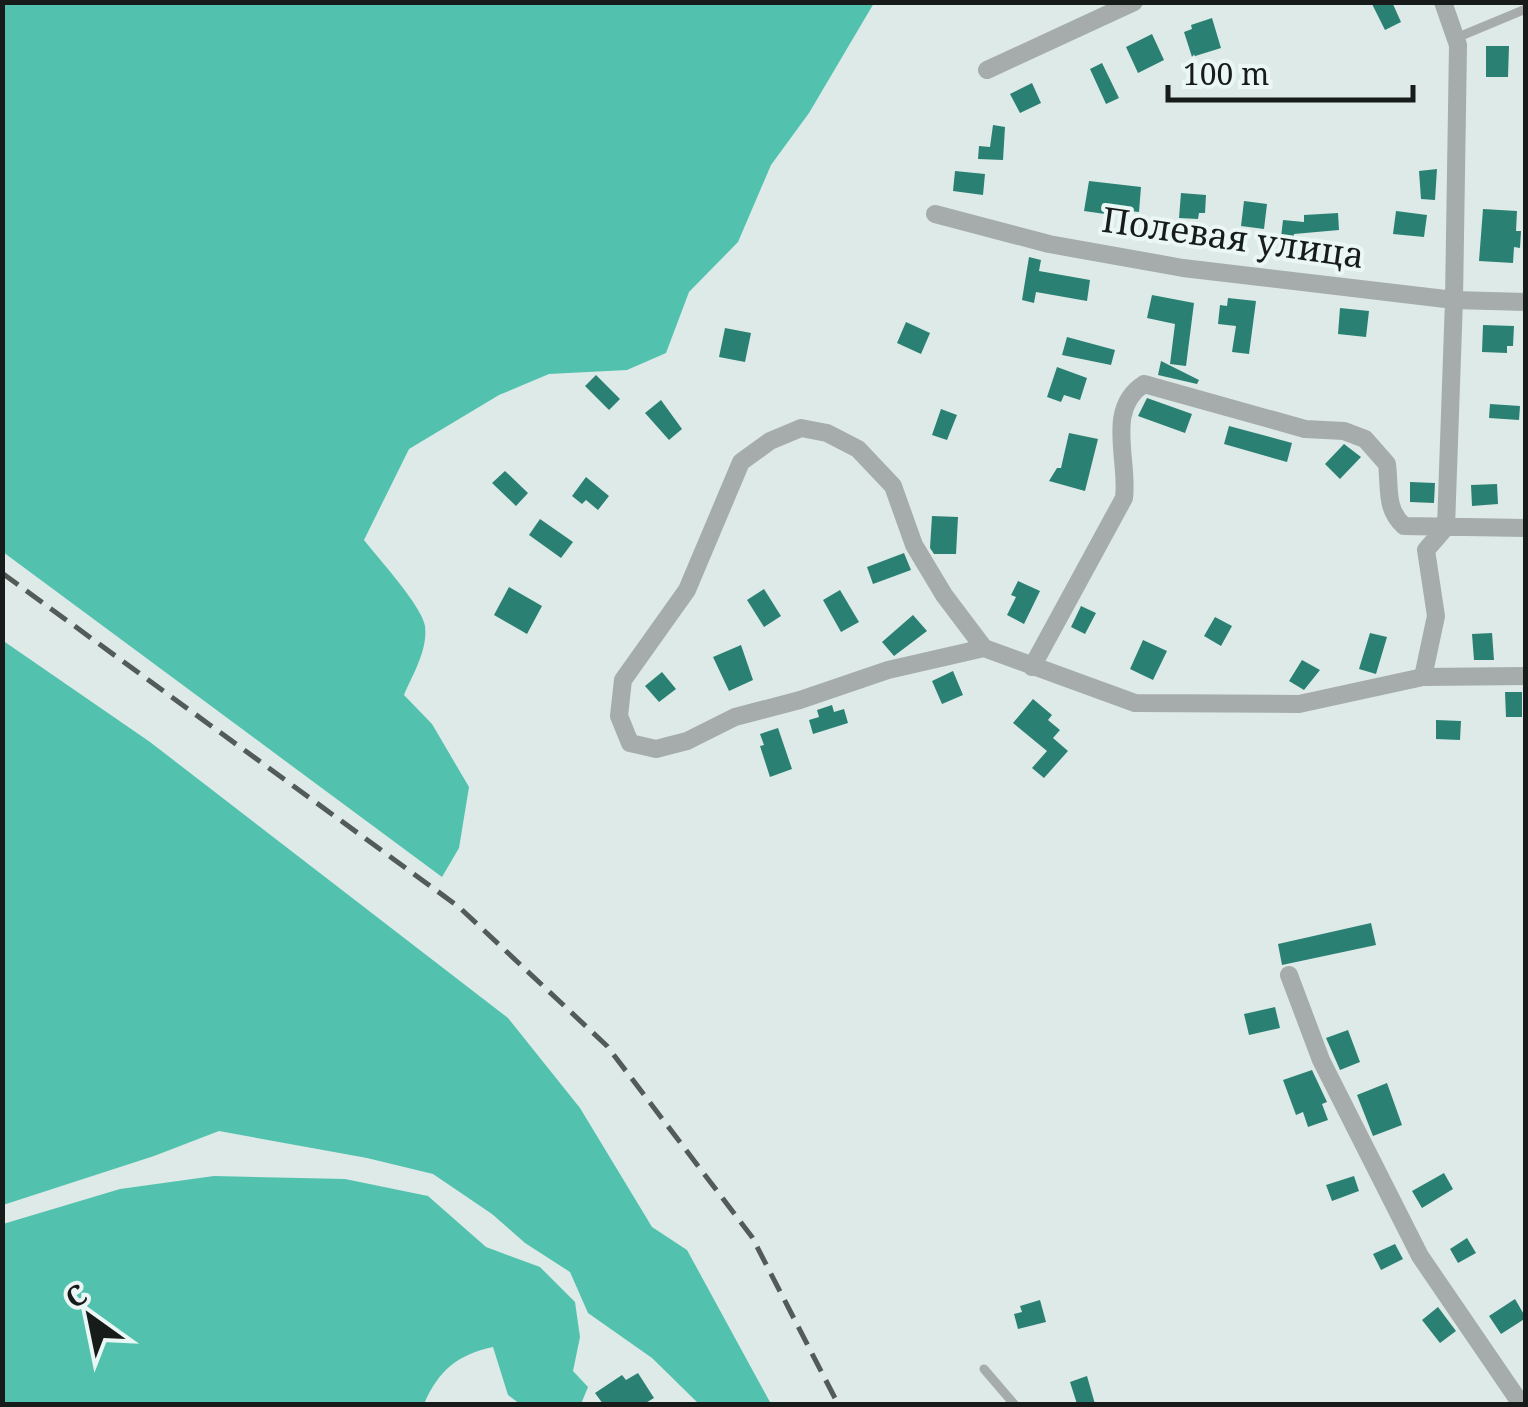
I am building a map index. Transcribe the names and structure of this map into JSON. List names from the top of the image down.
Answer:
{
  "streets": {
    "street": ["Полевая улица"]
  },
  "scale_bar": "100 m",
  "north": "top left"
}
